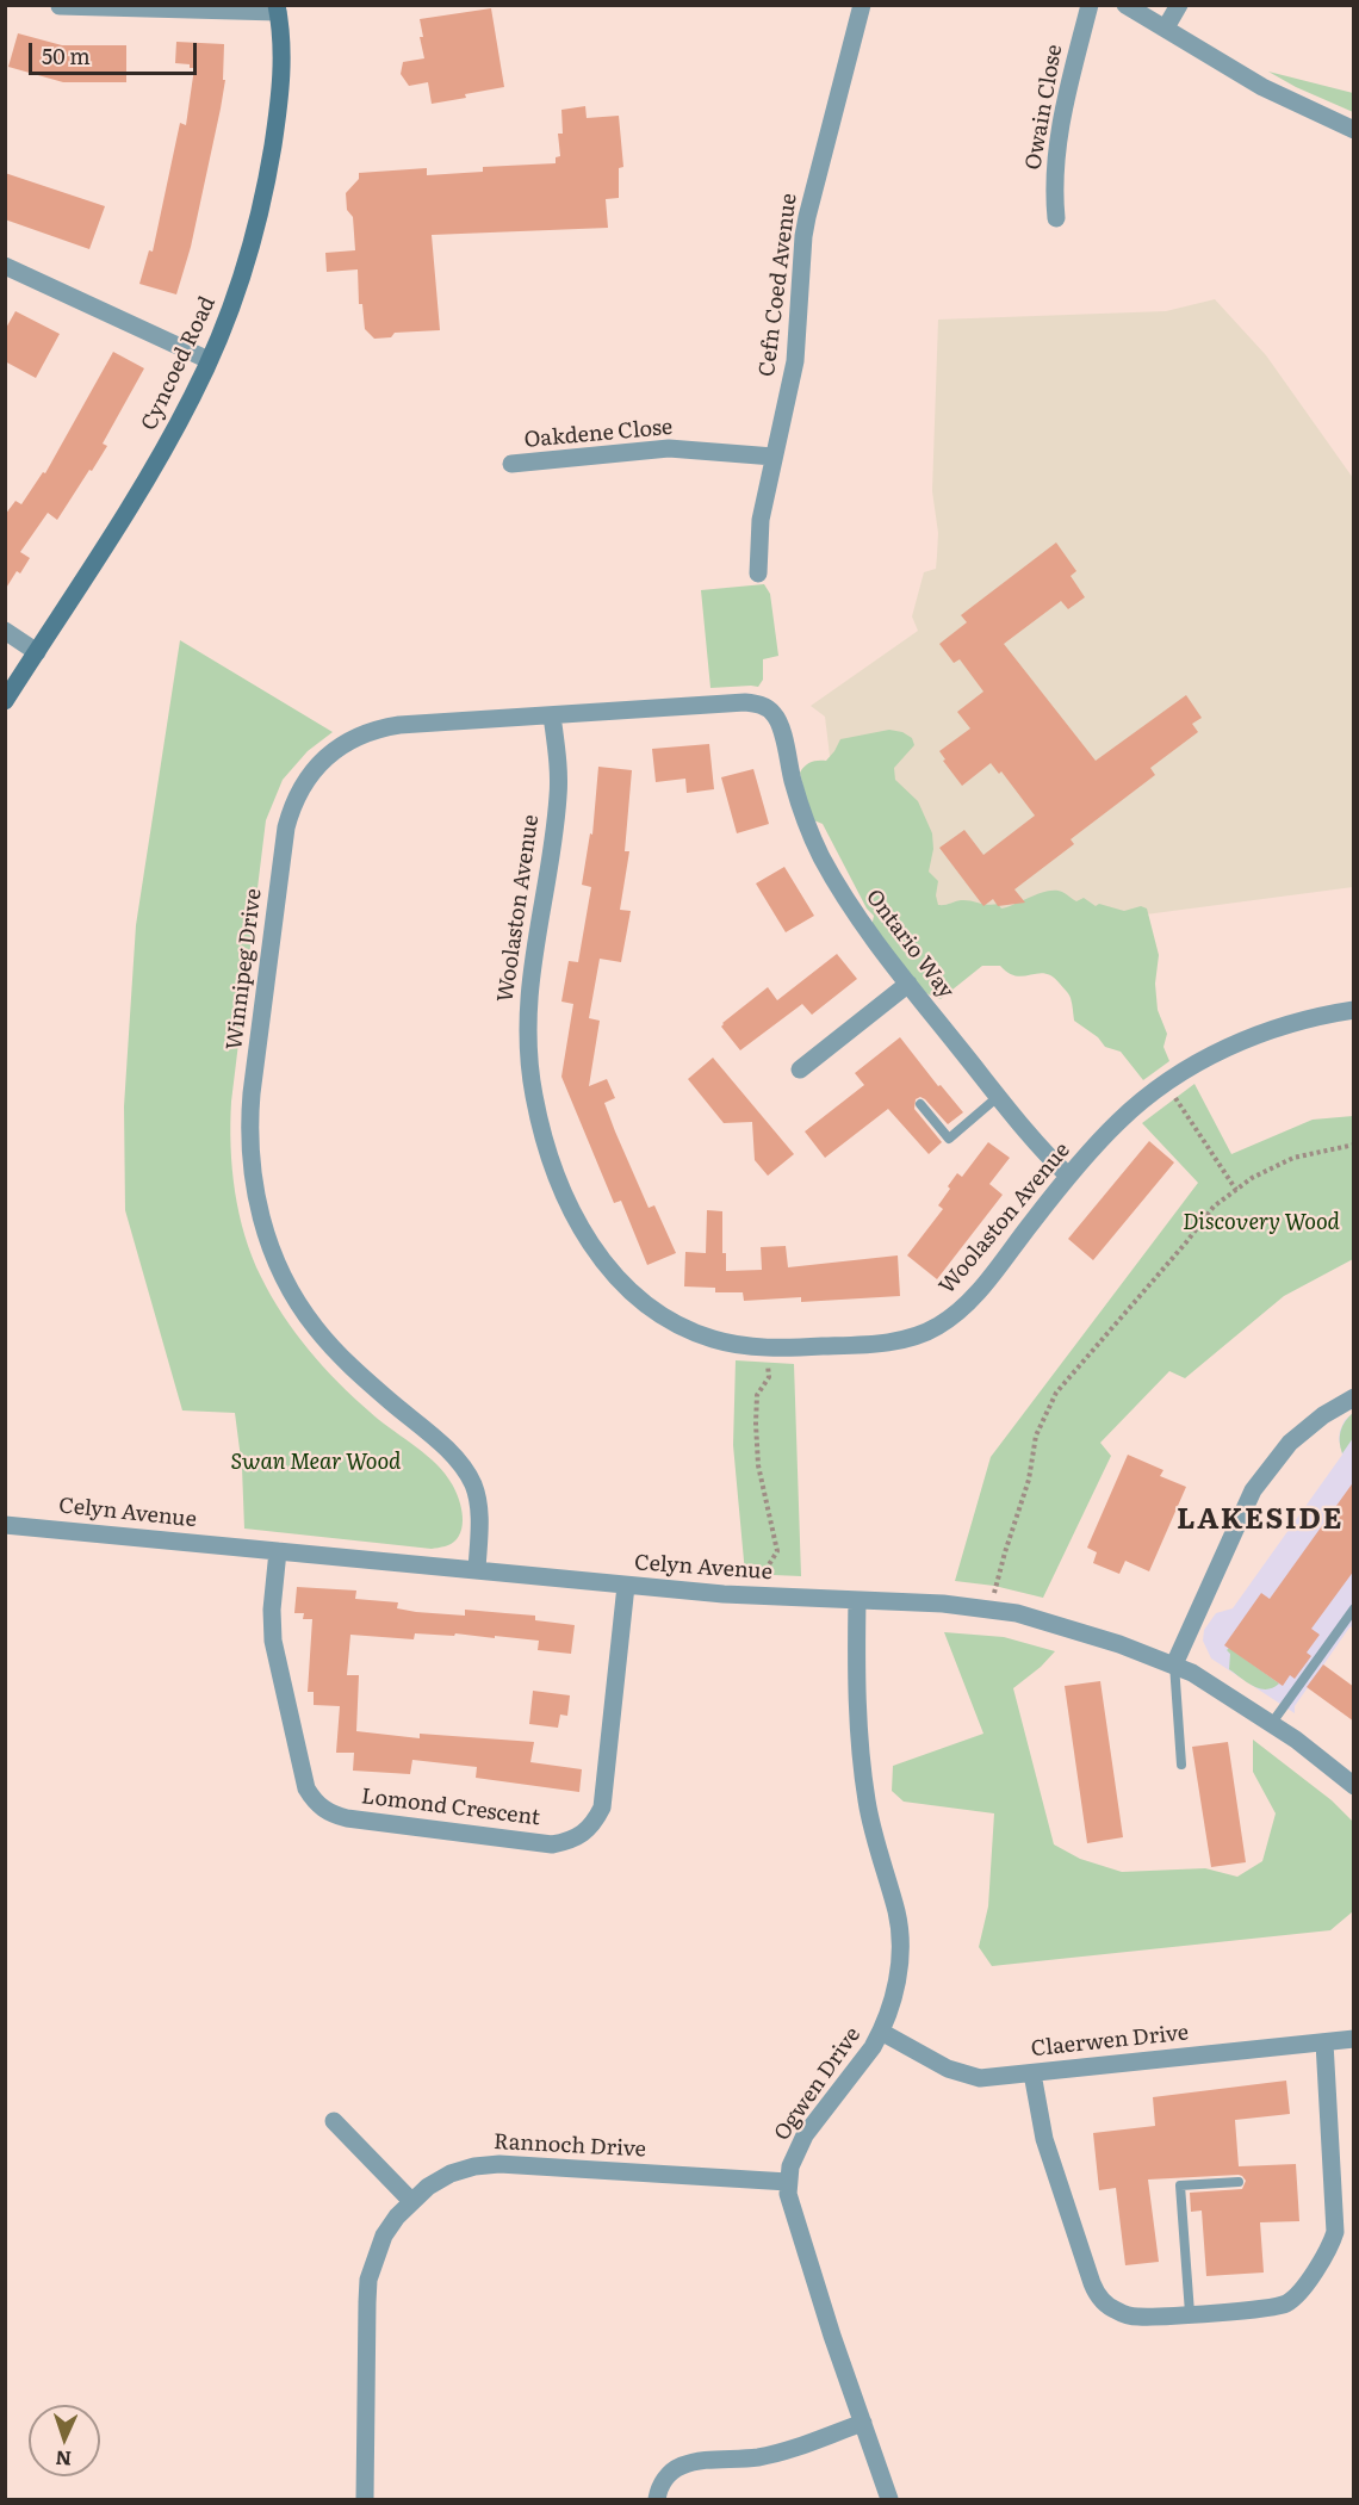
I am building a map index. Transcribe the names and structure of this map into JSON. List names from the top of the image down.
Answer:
{
  "streets": {
    "street": [
      "Owain Close",
      "Cefn Coed Avenue",
      "Cyncoed Road",
      "Oakdene Close",
      "Woolaston Avenue",
      "Ontario Way",
      "Winnipeg Drive",
      "Celyn Avenue",
      "Lomond Crescent",
      "Claerwen Drive",
      "Ogwen Drive",
      "Rannoch Drive"
    ]
  },
  "crossings": [
    ["Cefn Coed Avenue", "Oakdene Close"],
    ["Woolaston Avenue", "Ontario Way"],
    ["Woolaston Avenue", "Winnipeg Drive"],
    ["Ontario Way", "Winnipeg Drive"],
    ["Winnipeg Drive", "Celyn Avenue"],
    ["Celyn Avenue", "Lomond Crescent"],
    ["Celyn Avenue", "Ogwen Drive"],
    ["Claerwen Drive", "Ogwen Drive"],
    ["Ogwen Drive", "Rannoch Drive"]
  ],
  "districts": ["LAKESIDE"],
  "parks": ["Discovery Wood", "Swan Mear Wood"],
  "scale_bar": "50 m",
  "north": "bottom"
}
